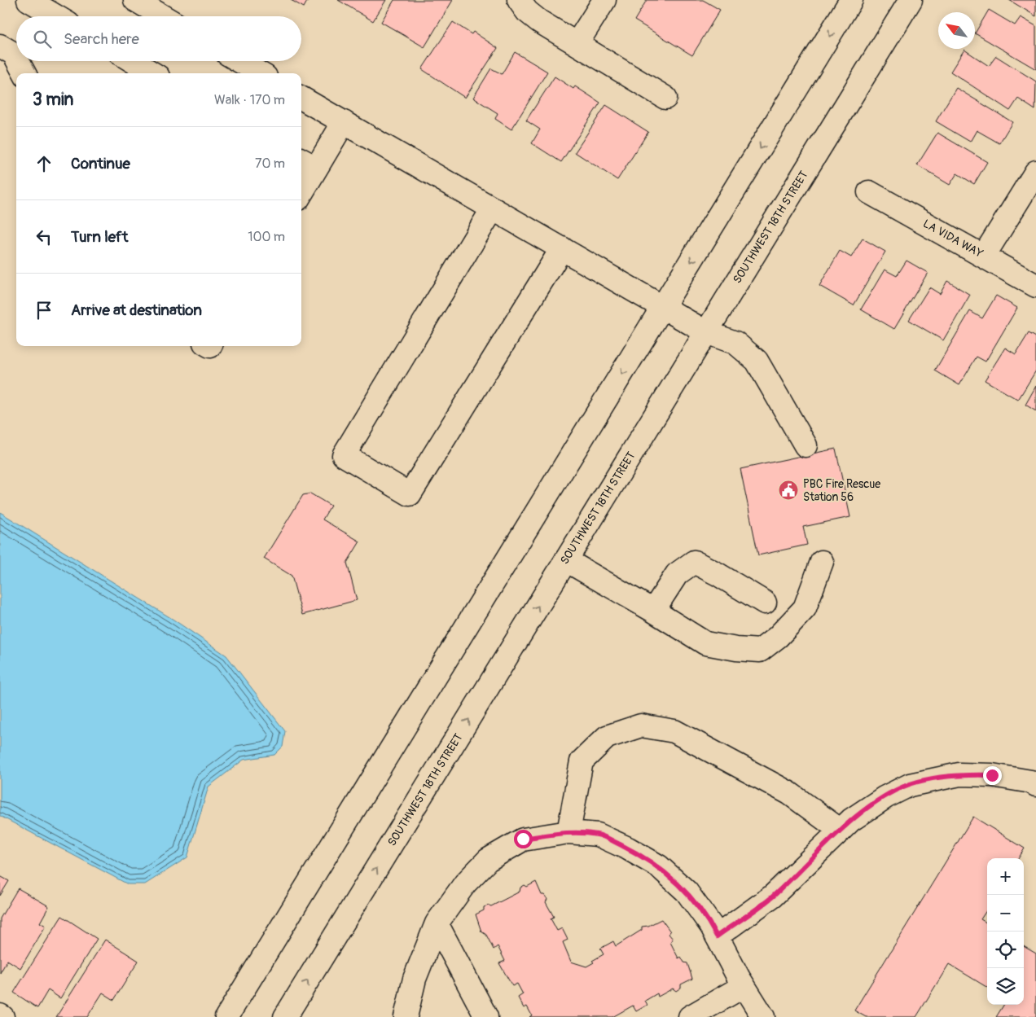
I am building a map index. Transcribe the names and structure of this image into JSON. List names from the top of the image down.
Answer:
{
  "streets": {
    "main road": ["SOUTHWEST 18TH STREET", "LA VIDA WAY"]
  },
  "places": {
    "public building": ["PBC Fire Rescue Station 56"]
  },
  "north": "top left",
  "page": {
    "search": "Search here",
    "heading": ["3 min", "Walk · 170 m"],
    "list": [
      ["Continue", "70 m"],
      ["Turn left", "100 m"],
      "Arrive at destination"
    ],
    "map_buttons": ["+", "−"]
  }
}
